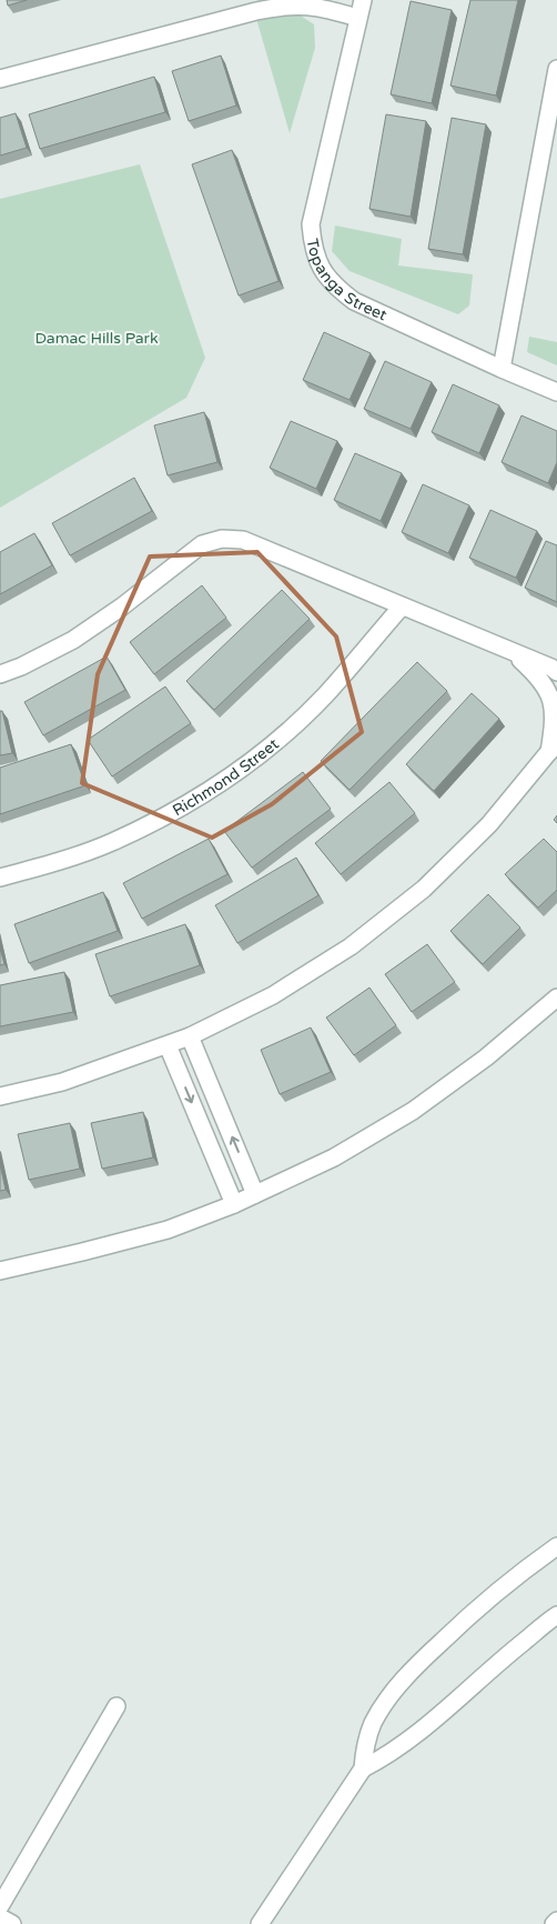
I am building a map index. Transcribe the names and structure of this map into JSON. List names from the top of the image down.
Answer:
{
  "streets": {
    "street": ["Topanga Street", "Richmond Street"]
  },
  "parks": ["Damac Hills Park"]
}
